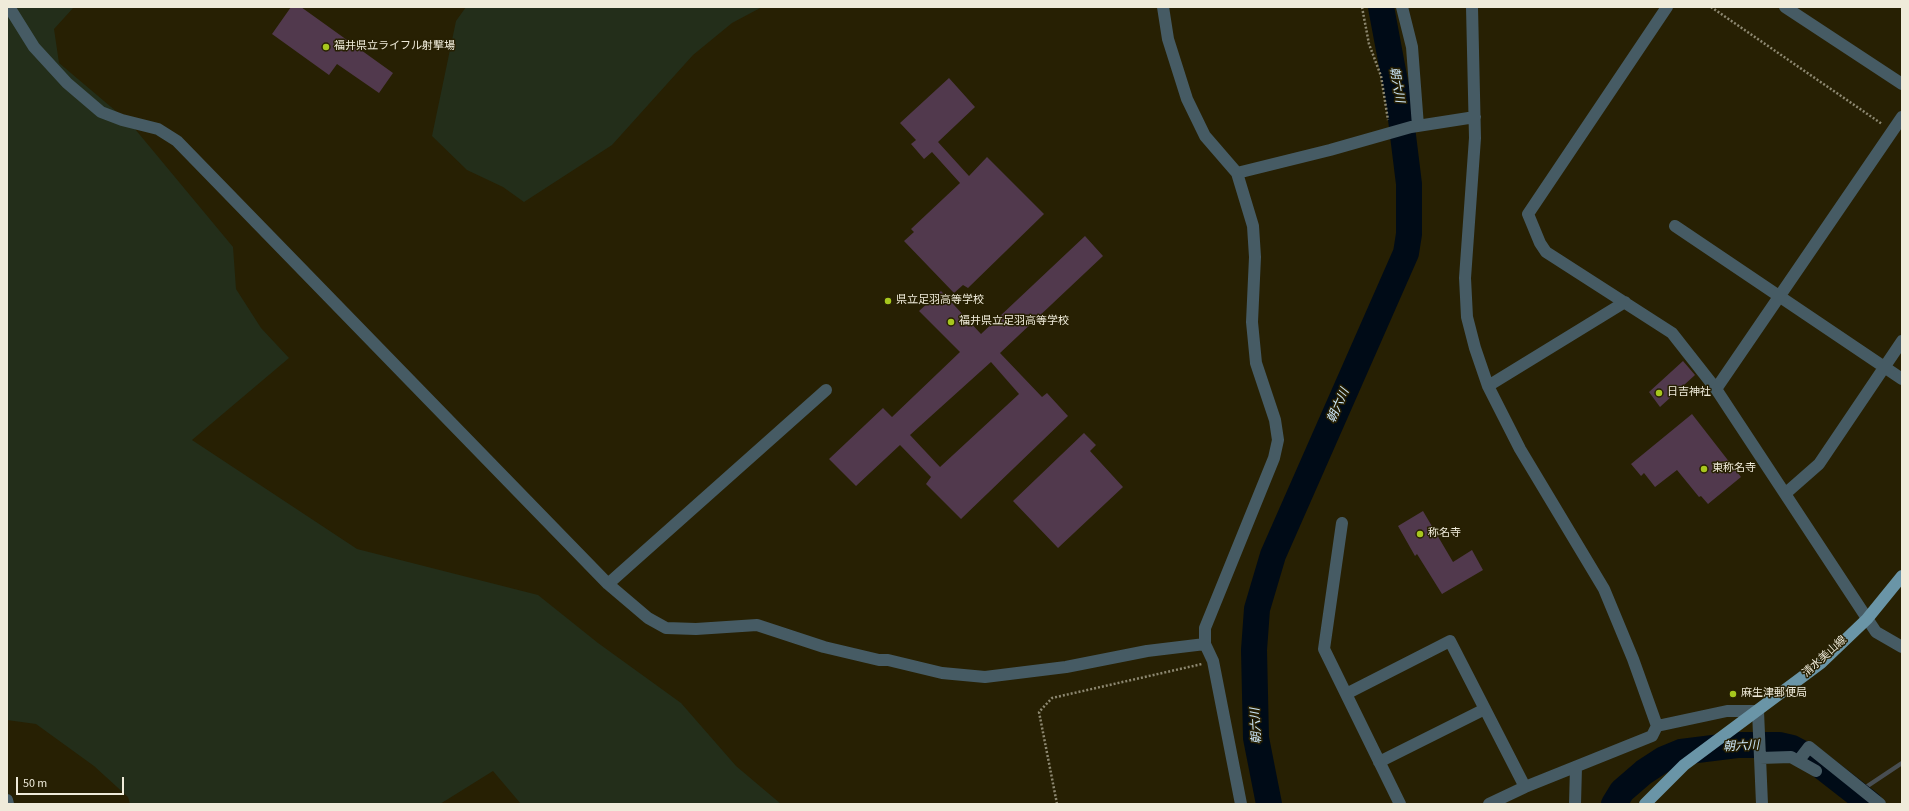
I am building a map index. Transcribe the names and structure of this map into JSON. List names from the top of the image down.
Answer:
{
  "streets": {
    "main road": ["清水美山線"]
  },
  "water": ["朝六川"],
  "places": [
    "福井県立ライフル射撃場",
    "県立足羽高等学校",
    "福井県立足羽高等学校",
    "日吉神社",
    "東称名寺",
    "称名寺",
    "麻生津郵便局"
  ],
  "scale_bar": "50 m"
}
